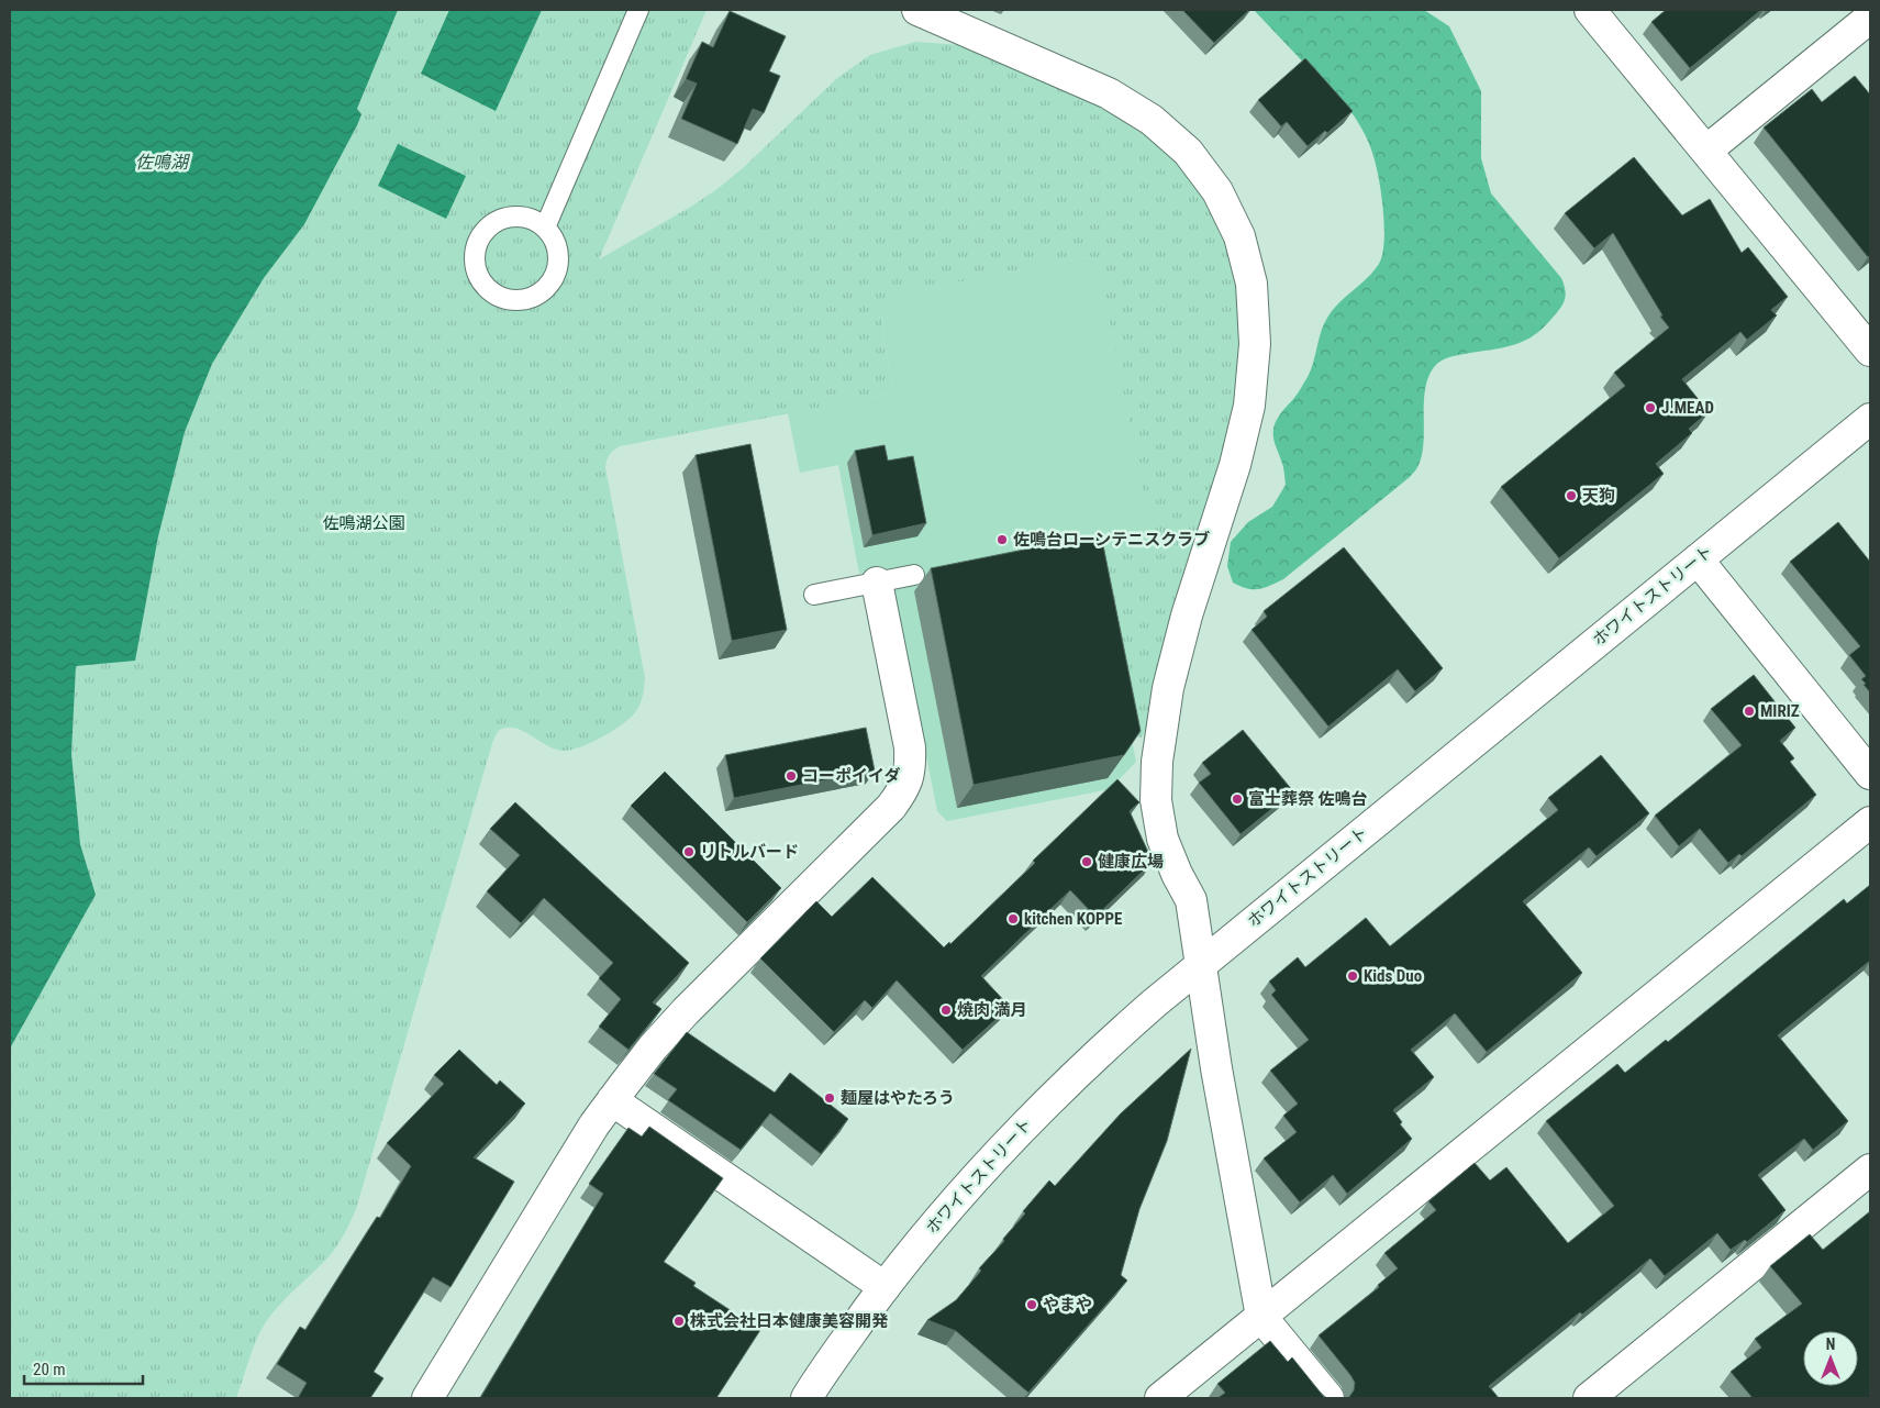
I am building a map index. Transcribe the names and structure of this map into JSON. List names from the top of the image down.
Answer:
{
  "streets": {
    "street": ["ホワイトストリート"]
  },
  "water": ["佐鳴湖"],
  "parks": ["佐鳴湖公園"],
  "places": [
    "J.MEAD",
    "天狗",
    "佐鳴台ローンテニスクラブ",
    "MIRIZ",
    "コーポイイダ",
    "富士葬祭 佐鳴台",
    "リトルバード",
    "健康広場",
    "kitchen KOPPE",
    "Kids Duo",
    "焼肉 満月",
    "麺屋はやたろう",
    "やまや",
    "株式会社日本健康美容開発"
  ],
  "scale_bar": "20 m",
  "north": "top"
}
